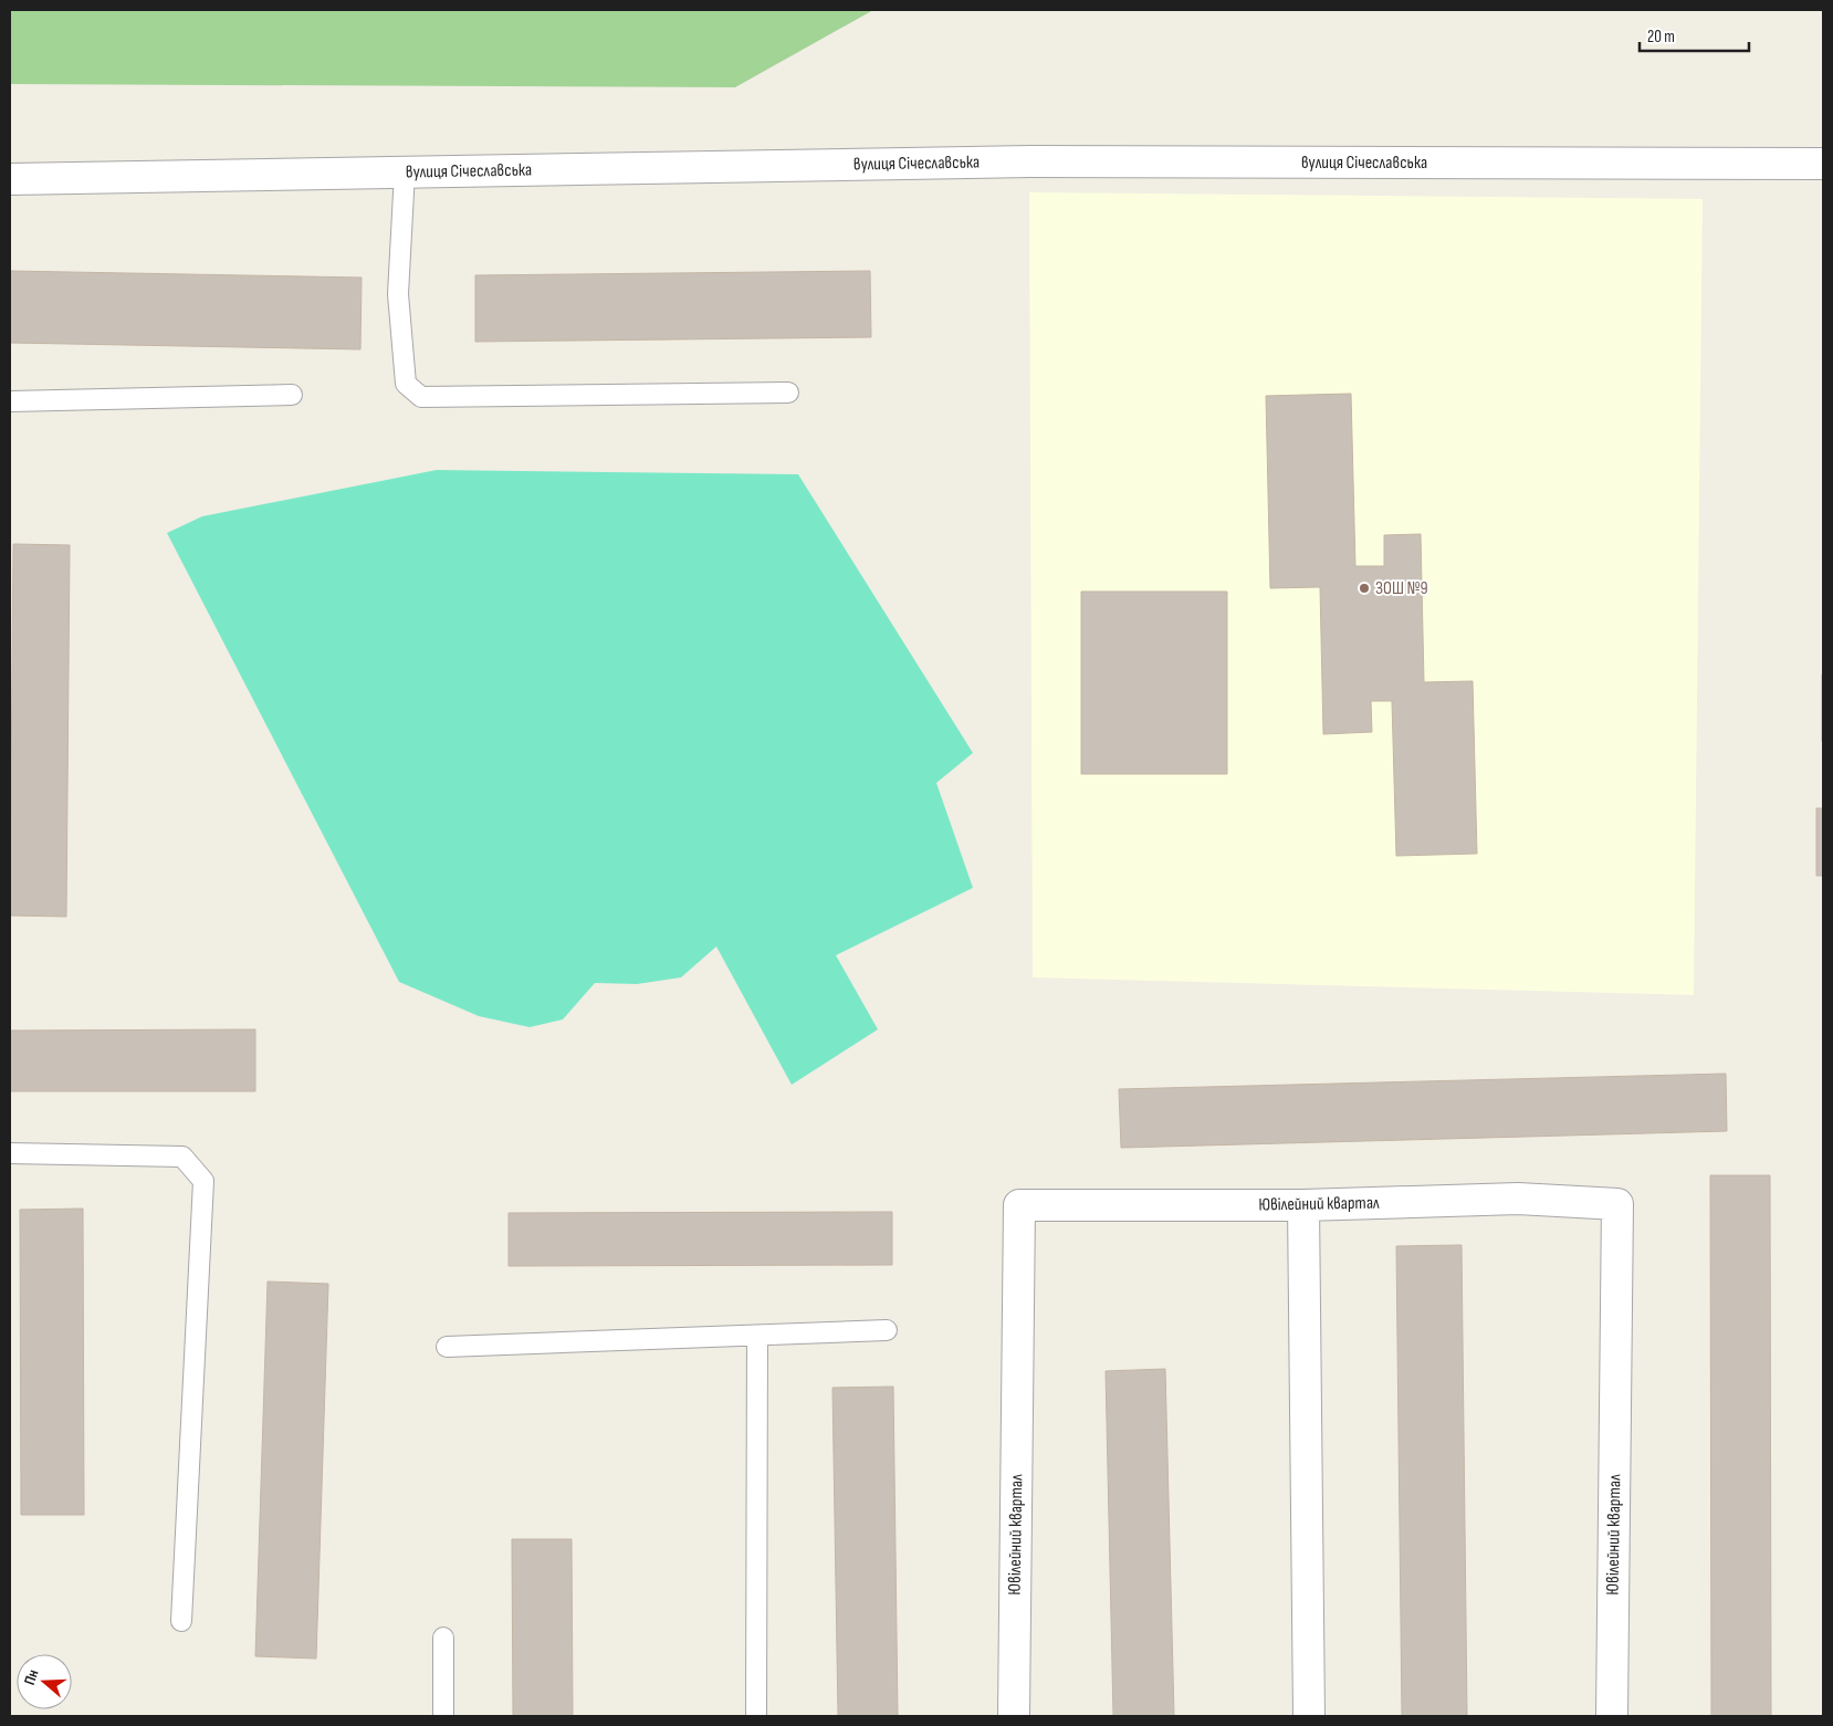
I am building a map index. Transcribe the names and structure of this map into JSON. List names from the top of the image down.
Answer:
{
  "streets": {
    "street": ["вулиця Січеславська", "Ювілейний квартал"]
  },
  "places": ["ЗОШ №9"],
  "scale_bar": "20 m",
  "north": "left"
}
